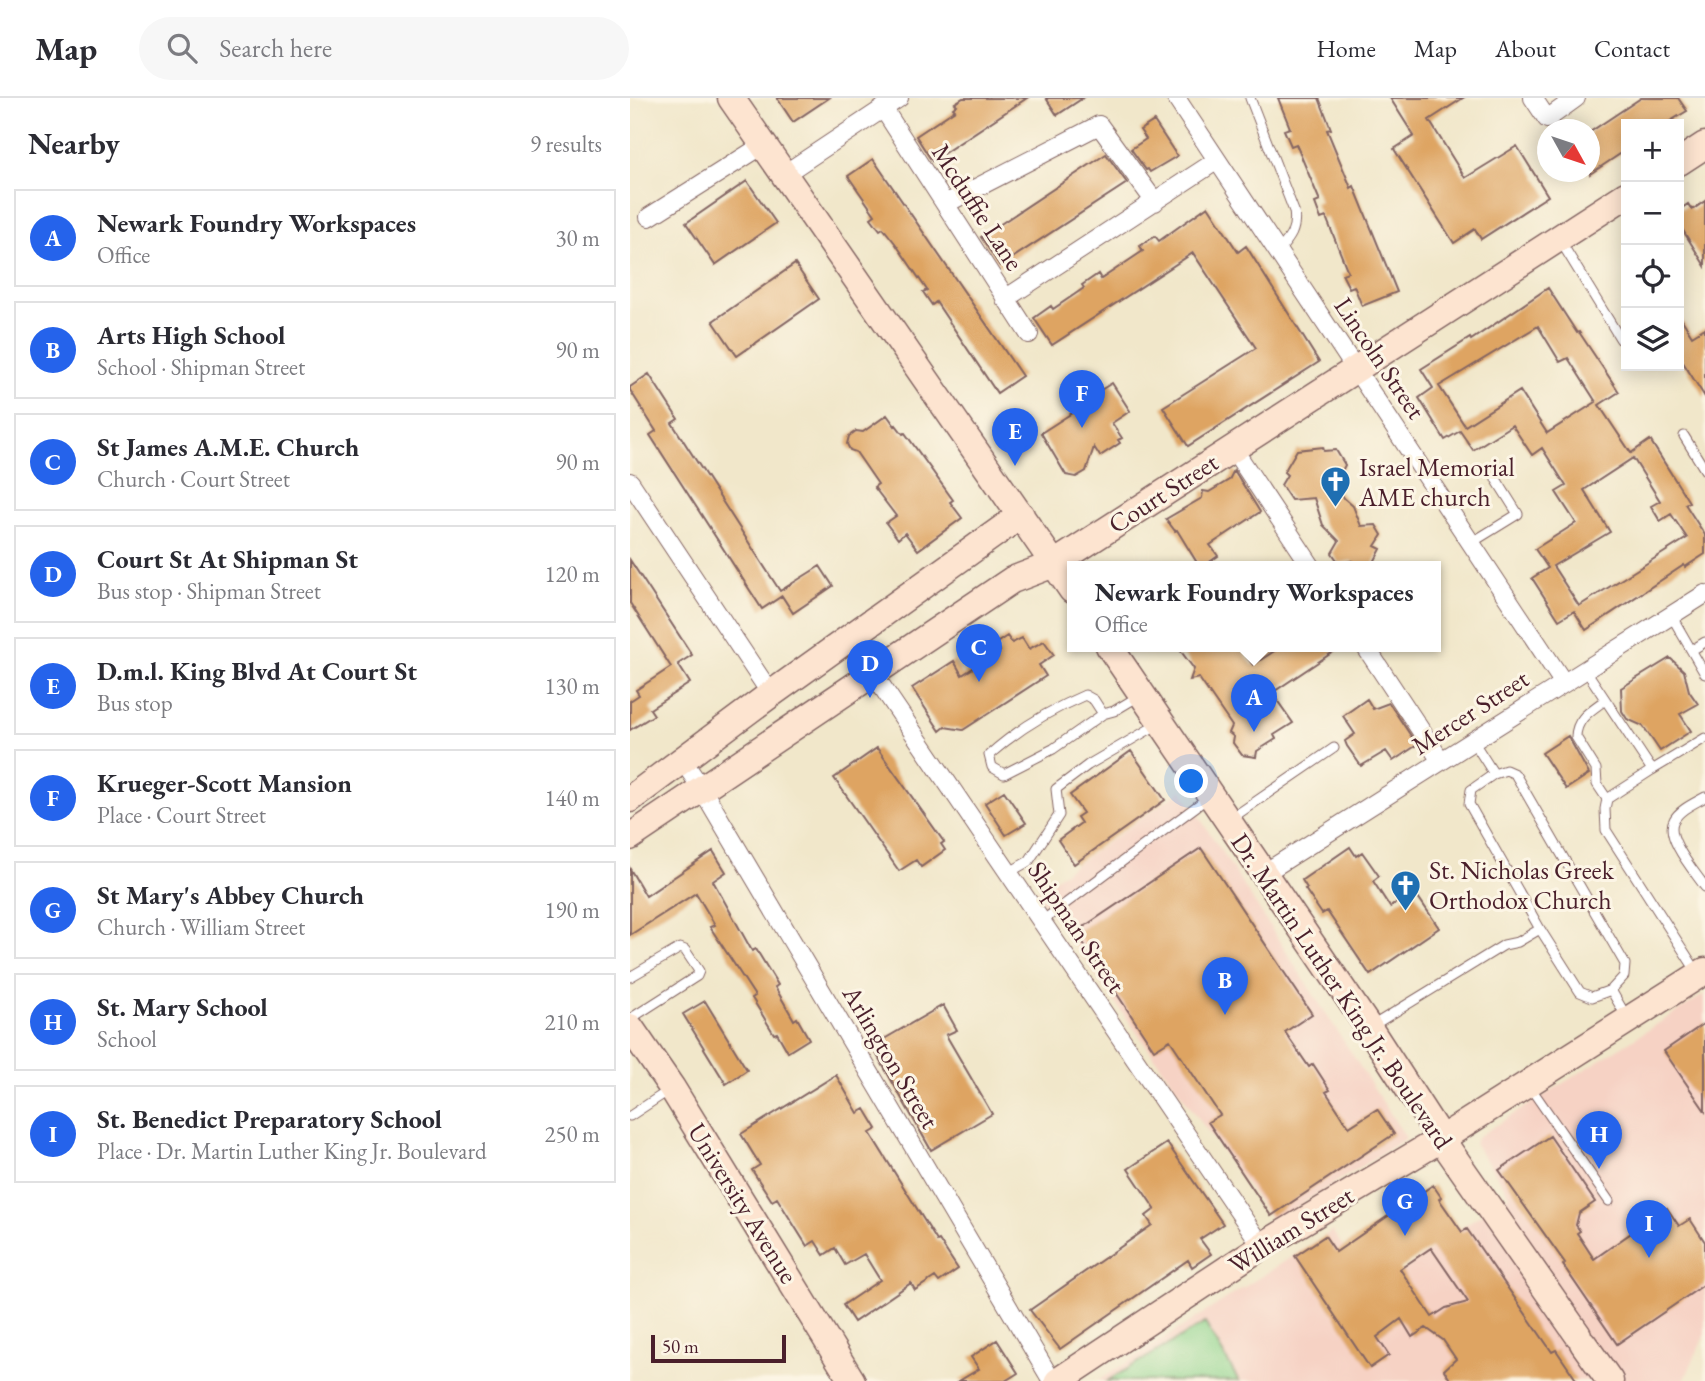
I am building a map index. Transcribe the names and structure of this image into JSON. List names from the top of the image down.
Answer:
{
  "streets": {
    "street": [
      "Mcduffie Lane",
      "Lincoln Street",
      "Court Street",
      "Mercer Street",
      "Shipman Street",
      "Dr. Martin Luther King Jr. Boulevard",
      "Arlington Street",
      "University Avenue",
      "William Street"
    ]
  },
  "crossings": [
    ["Lincoln Street", "Court Street"],
    ["Lincoln Street", "Mercer Street"],
    ["Court Street", "Shipman Street"],
    ["Court Street", "Arlington Street"],
    ["Mercer Street", "Dr. Martin Luther King Jr. Boulevard"],
    ["Shipman Street", "William Street"],
    ["Dr. Martin Luther King Jr. Boulevard", "William Street"]
  ],
  "places": {
    "church": ["Israel Memorial AME church", "St. Nicholas Greek Orthodox Church"]
  },
  "scale_bar": "50 m",
  "north": "bottom right",
  "page": {
    "header": "Map",
    "search": "Search here",
    "nav": [
      "Home",
      "Map",
      "About",
      "Contact"
    ],
    "heading": ["Nearby", "9 results"],
    "map_buttons": ["+", "−"],
    "list": [
      {
        "mark": "A",
        "name": "Newark Foundry Workspaces",
        "note": "Office",
        "value": "30 m"
      },
      {
        "mark": "B",
        "name": "Arts High School",
        "note": "School · Shipman Street",
        "value": "90 m"
      },
      {
        "mark": "C",
        "name": "St James A.M.E. Church",
        "note": "Church · Court Street",
        "value": "90 m"
      },
      {
        "mark": "D",
        "name": "Court St At Shipman St",
        "note": "Bus stop · Shipman Street",
        "value": "120 m"
      },
      {
        "mark": "E",
        "name": "D.m.l. King Blvd At Court St",
        "note": "Bus stop",
        "value": "130 m"
      },
      {
        "mark": "F",
        "name": "Krueger-Scott Mansion",
        "note": "Place · Court Street",
        "value": "140 m"
      },
      {
        "mark": "G",
        "name": "St Mary's Abbey Church",
        "note": "Church · William Street",
        "value": "190 m"
      },
      {
        "mark": "H",
        "name": "St. Mary School",
        "note": "School",
        "value": "210 m"
      },
      {
        "mark": "I",
        "name": "St. Benedict Preparatory School",
        "note": "Place · Dr. Martin Luther King Jr. Boulevard",
        "value": "250 m"
      }
    ],
    "pins": [
      "F",
      "E",
      "C",
      "D",
      "A",
      "B",
      "H",
      "G",
      "I"
    ],
    "popup": ["Newark Foundry Workspaces", "Office"],
    "scale": "50 m"
  }
}
